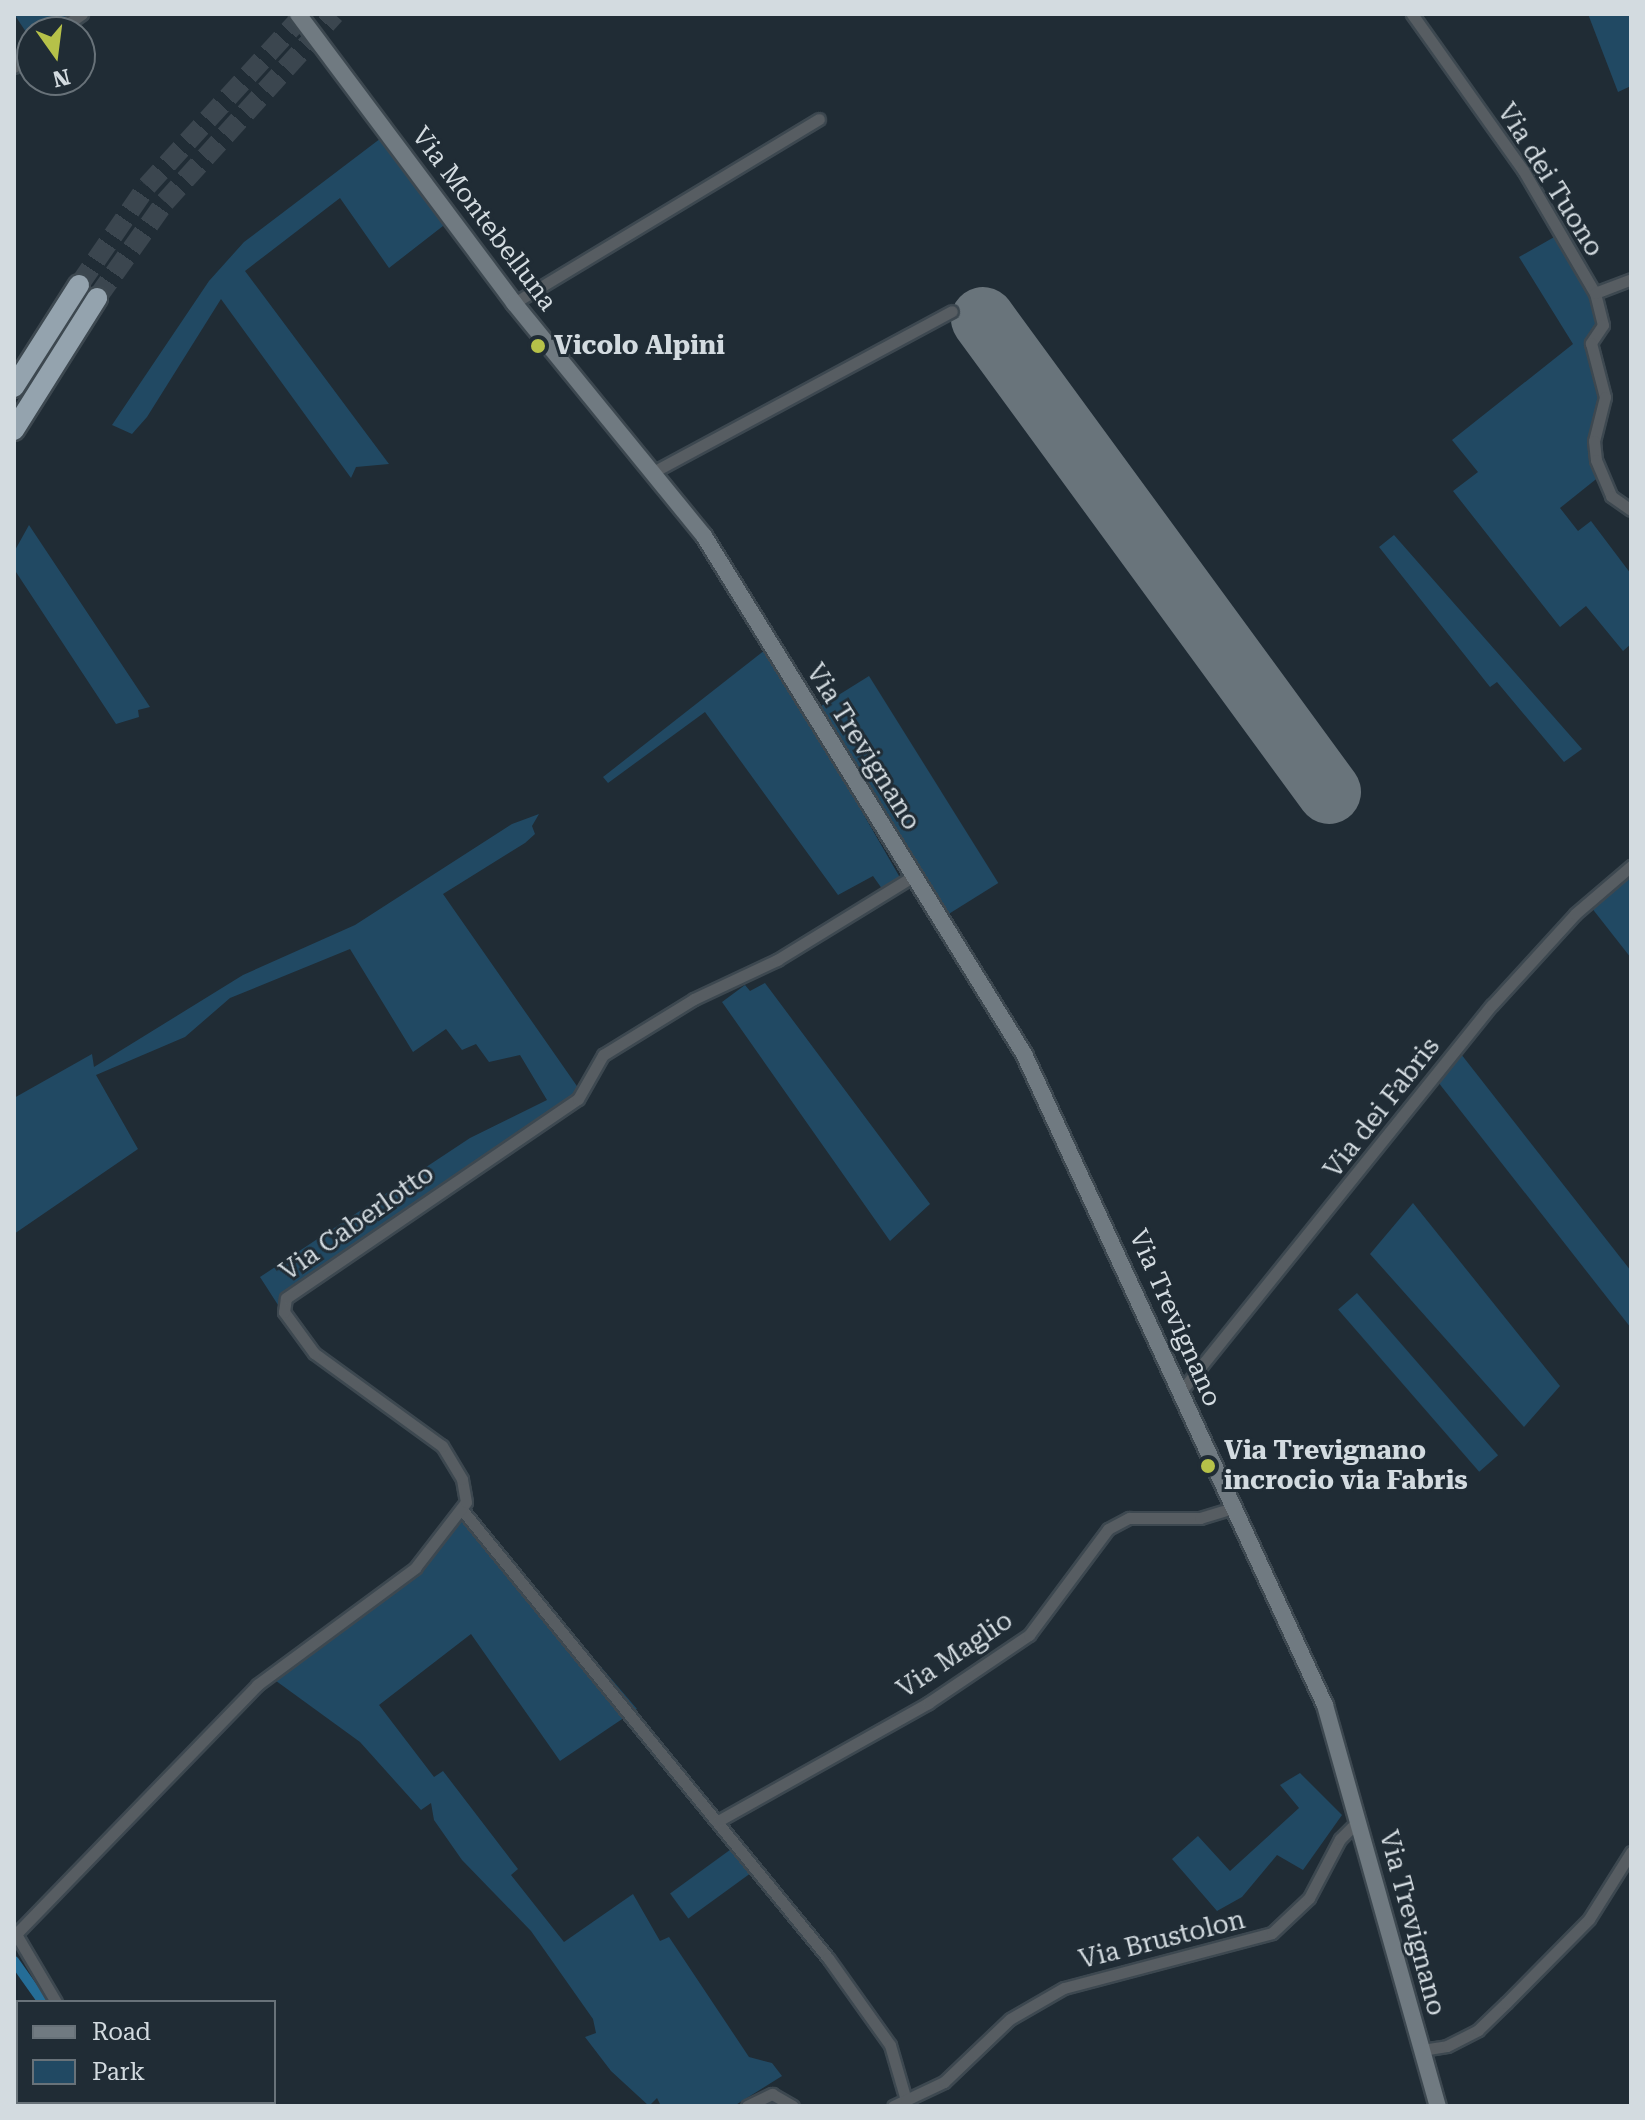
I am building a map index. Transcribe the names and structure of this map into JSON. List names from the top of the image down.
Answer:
{
  "streets": {
    "main road": ["Via Montebelluna", "Via Trevignano"],
    "street": [
      "Via dei Tuono",
      "Via dei Fabris",
      "Via Caberlotto",
      "Via Maglio",
      "Via Brustolon"
    ]
  },
  "crossings": [
    ["Via Montebelluna", "Via Trevignano"],
    ["Via Trevignano", "Via dei Fabris"],
    ["Via Trevignano", "Via Caberlotto"],
    ["Via Trevignano", "Via Maglio"],
    ["Via Trevignano", "Via Brustolon"]
  ],
  "places": ["Vicolo Alpini", "Via Trevignano incrocio via Fabris"],
  "legend": ["Road", "Park"],
  "north": "bottom"
}
